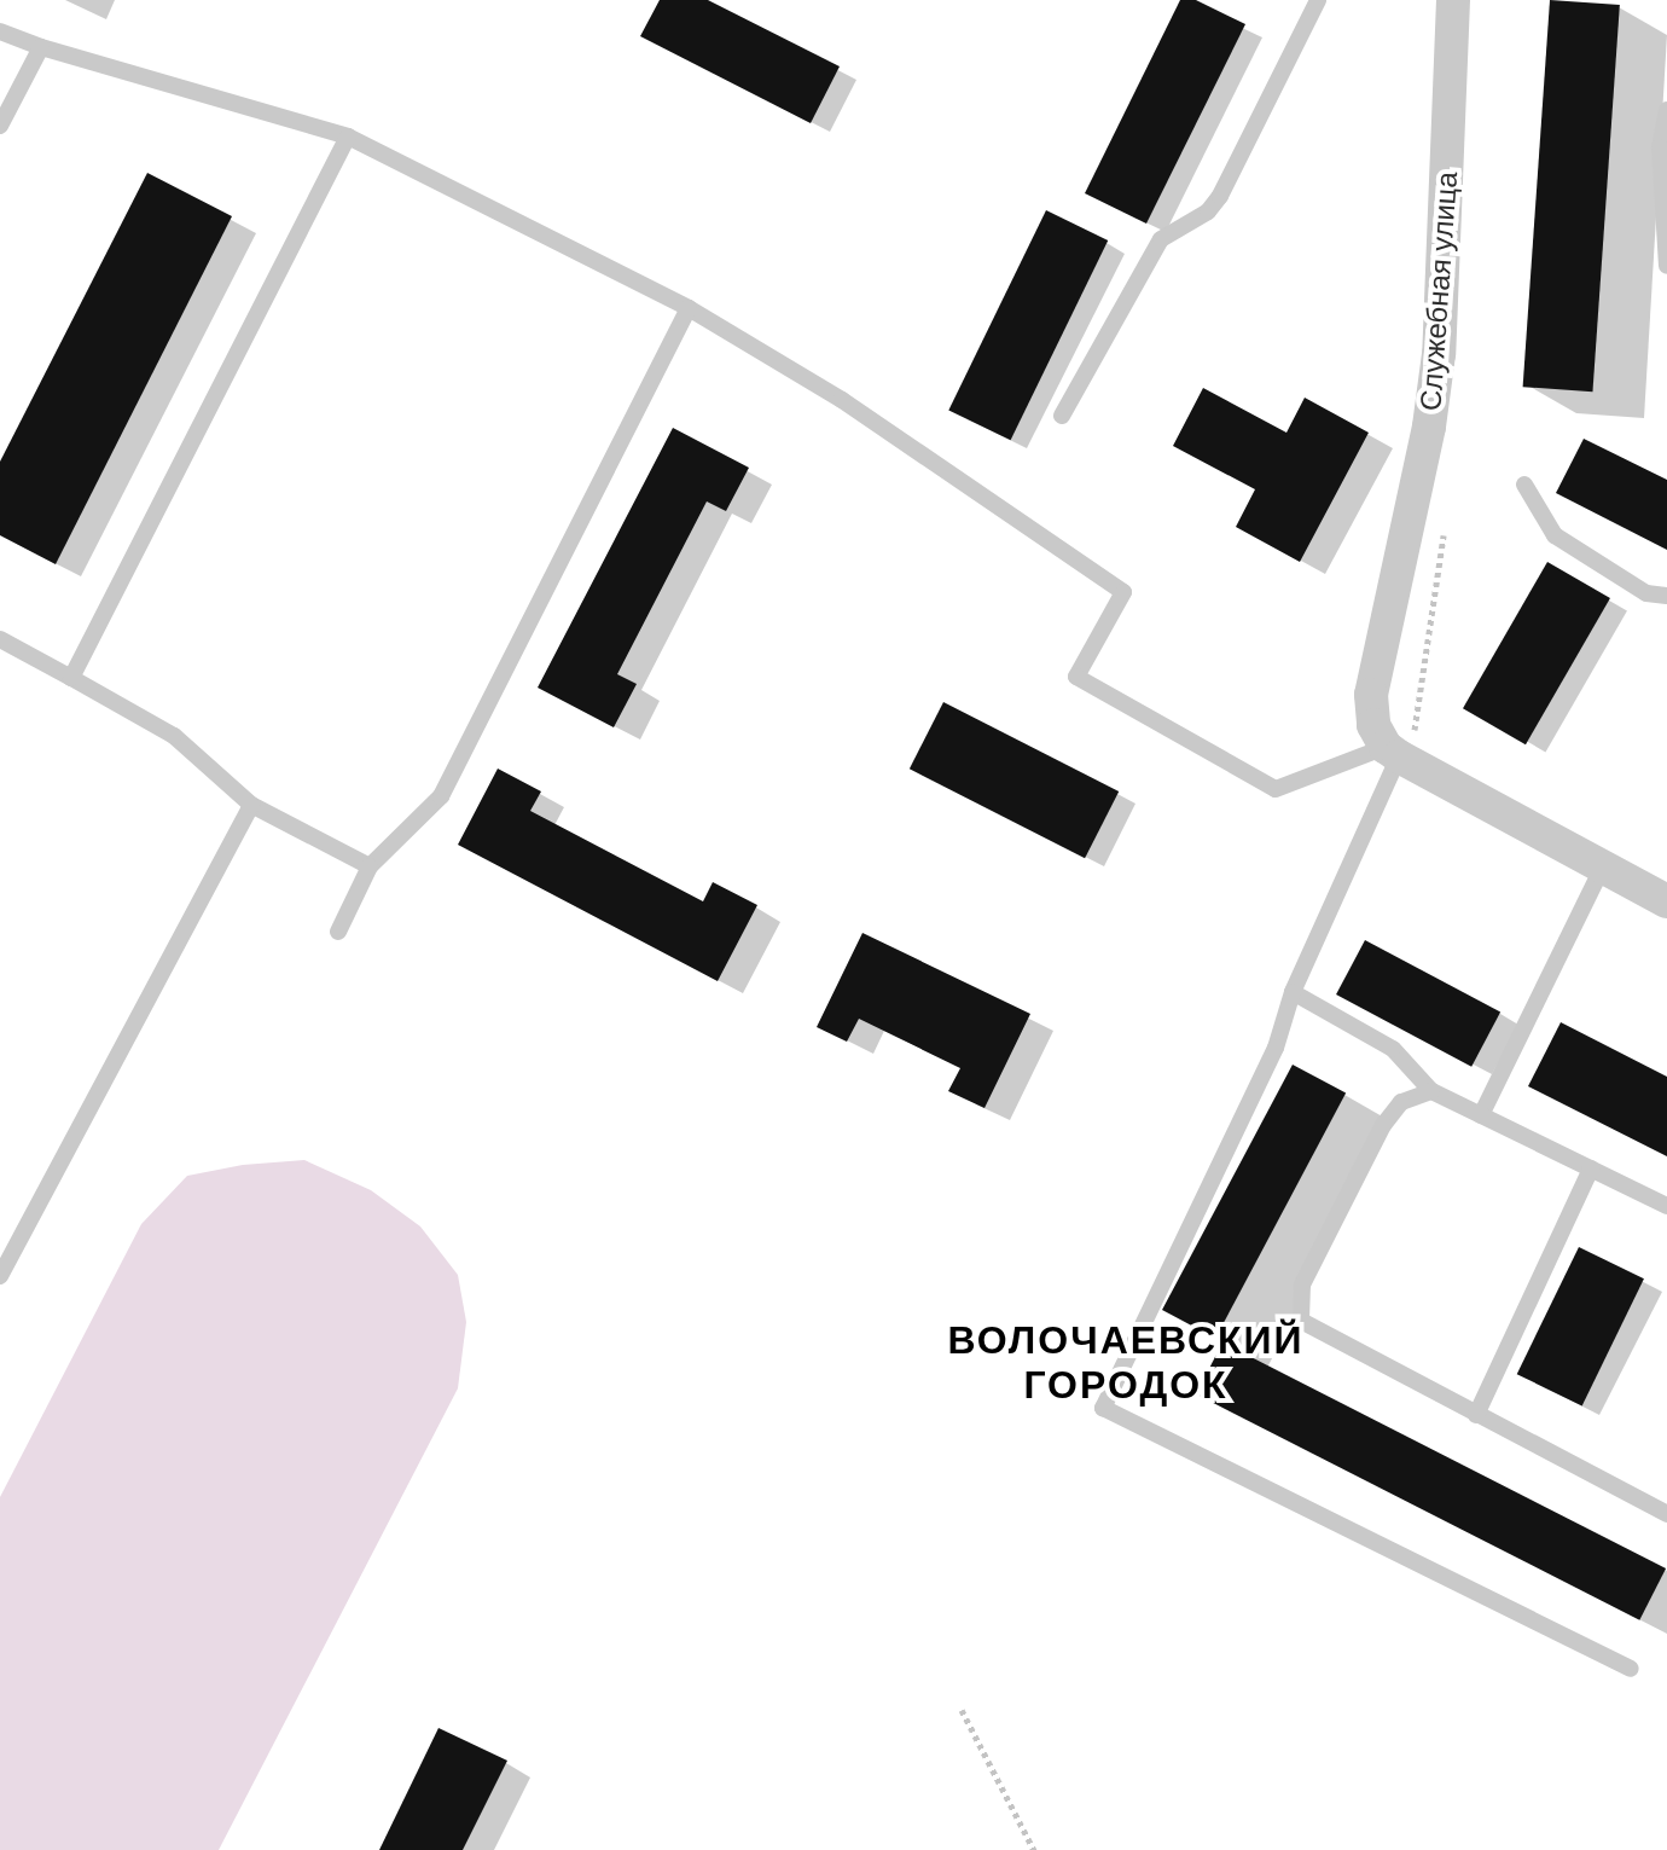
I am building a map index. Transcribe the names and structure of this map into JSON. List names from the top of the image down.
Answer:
{
  "streets": {
    "street": ["Служебная улица"]
  },
  "districts": ["ВОЛОЧАЕВСКИЙ ГОРОДОК"]
}
